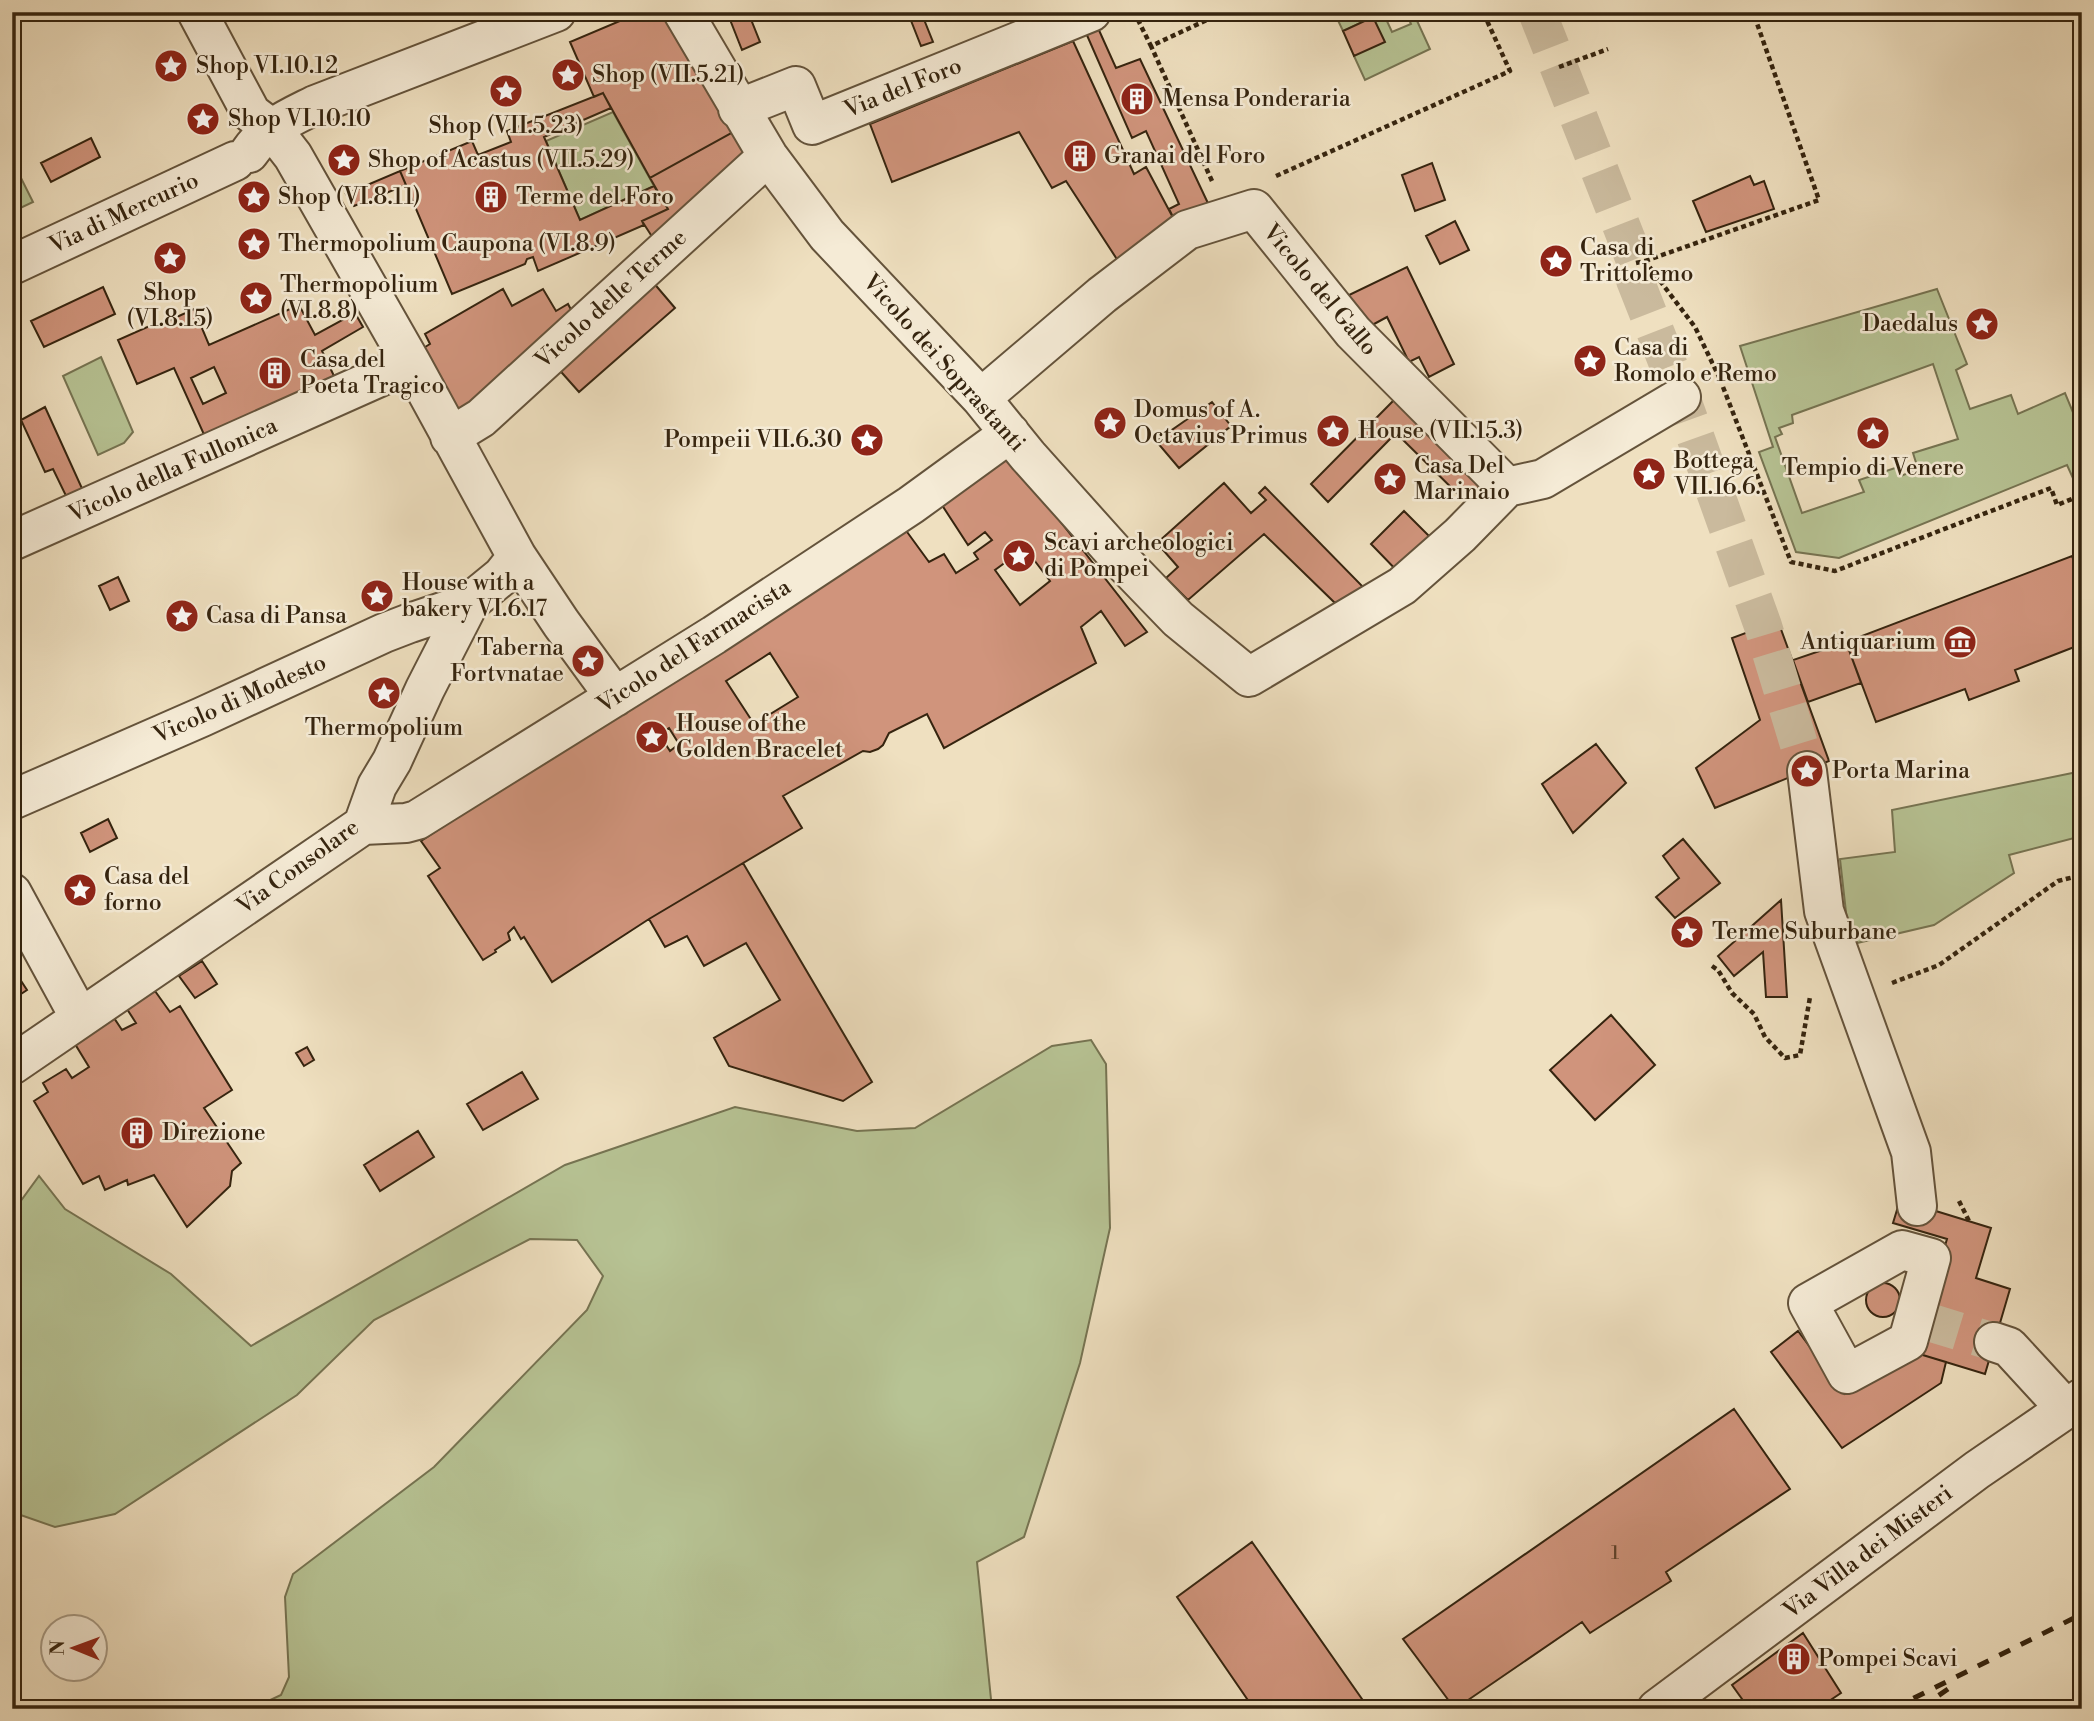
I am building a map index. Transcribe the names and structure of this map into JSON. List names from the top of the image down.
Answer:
{
  "streets": {
    "street": [
      "Via del Foro",
      "Via di Mercurio",
      "Vicolo del Gallo",
      "Vicolo delle Terme",
      "Vicolo dei Soprastanti",
      "Vicolo della Fullonica",
      "Vicolo del Farmacista",
      "Vicolo di Modesto",
      "Via Consolare",
      "Via Villa dei Misteri"
    ]
  },
  "crossings": [
    ["Via del Foro", "Vicolo dei Soprastanti"],
    ["Vicolo del Gallo", "Vicolo dei Soprastanti"],
    ["Vicolo delle Terme", "Vicolo dei Soprastanti"],
    ["Vicolo dei Soprastanti", "Vicolo del Farmacista"],
    ["Vicolo del Farmacista", "Via Consolare"],
    ["Vicolo di Modesto", "Via Consolare"]
  ],
  "places": {
    "place": [
      "Shop VI.10.12",
      "Shop (VII.5.21)",
      "Shop (VII.5.23)",
      "Shop VI.10.10",
      "Shop of Acastus (VII.5.29)",
      "Shop (VI.8.11)",
      "Thermopolium Caupona (VI.8.9)",
      "Shop (VI.8.15)",
      "Casa di Trittolemo",
      "Thermopolium (VI.8.8)",
      "Daedalus",
      "Casa di Romolo e Remo",
      "Domus of A. Octavius Primus",
      "House (VII.15.3)",
      "Tempio di Venere",
      "Pompeii VII.6.30",
      "Bottega VII.16.6.",
      "Casa Del Marinaio",
      "Scavi archeologici di Pompei",
      "House with a bakery VI.6.17",
      "Casa di Pansa",
      "Taberna Fortvnatae",
      "Thermopolium",
      "House of the Golden Bracelet",
      "Porta Marina",
      "Casa del forno",
      "Terme Suburbane"
    ],
    "building": [
      "Mensa Ponderaria",
      "Granai del Foro",
      "Terme del Foro",
      "Casa del Poeta Tragico",
      "Direzione",
      "Pompei Scavi"
    ],
    "museum": ["Antiquarium"]
  },
  "house_numbers": ["1"],
  "north": "left"
}
